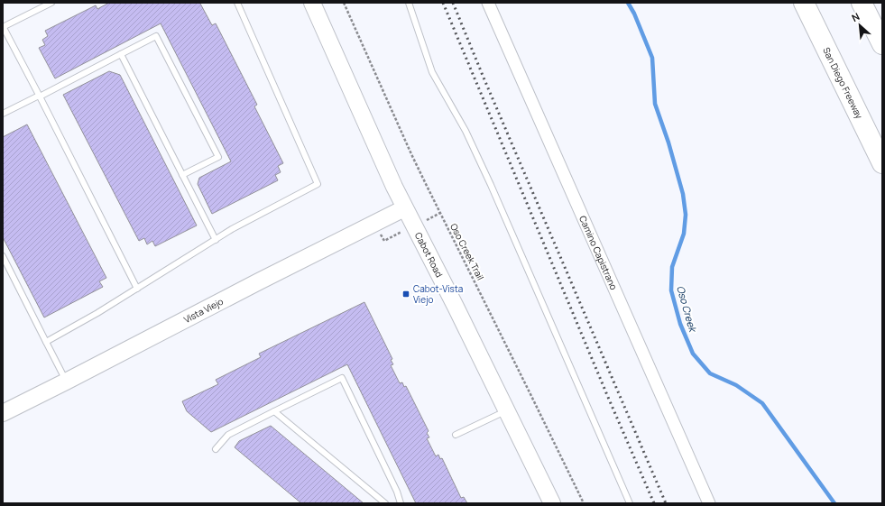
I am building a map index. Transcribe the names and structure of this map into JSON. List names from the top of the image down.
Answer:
{
  "streets": {
    "highway": ["San Diego Freeway"],
    "main road": ["Cabot Road", "Vista Viejo"],
    "street": ["Camino Capistrano"],
    "path": ["Oso Creek Trail"]
  },
  "crossings": [
    ["Cabot Road", "Vista Viejo"]
  ],
  "water": ["Oso Creek"],
  "places": {
    "transit": ["Cabot-Vista Viejo"]
  },
  "north": "top left"
}
